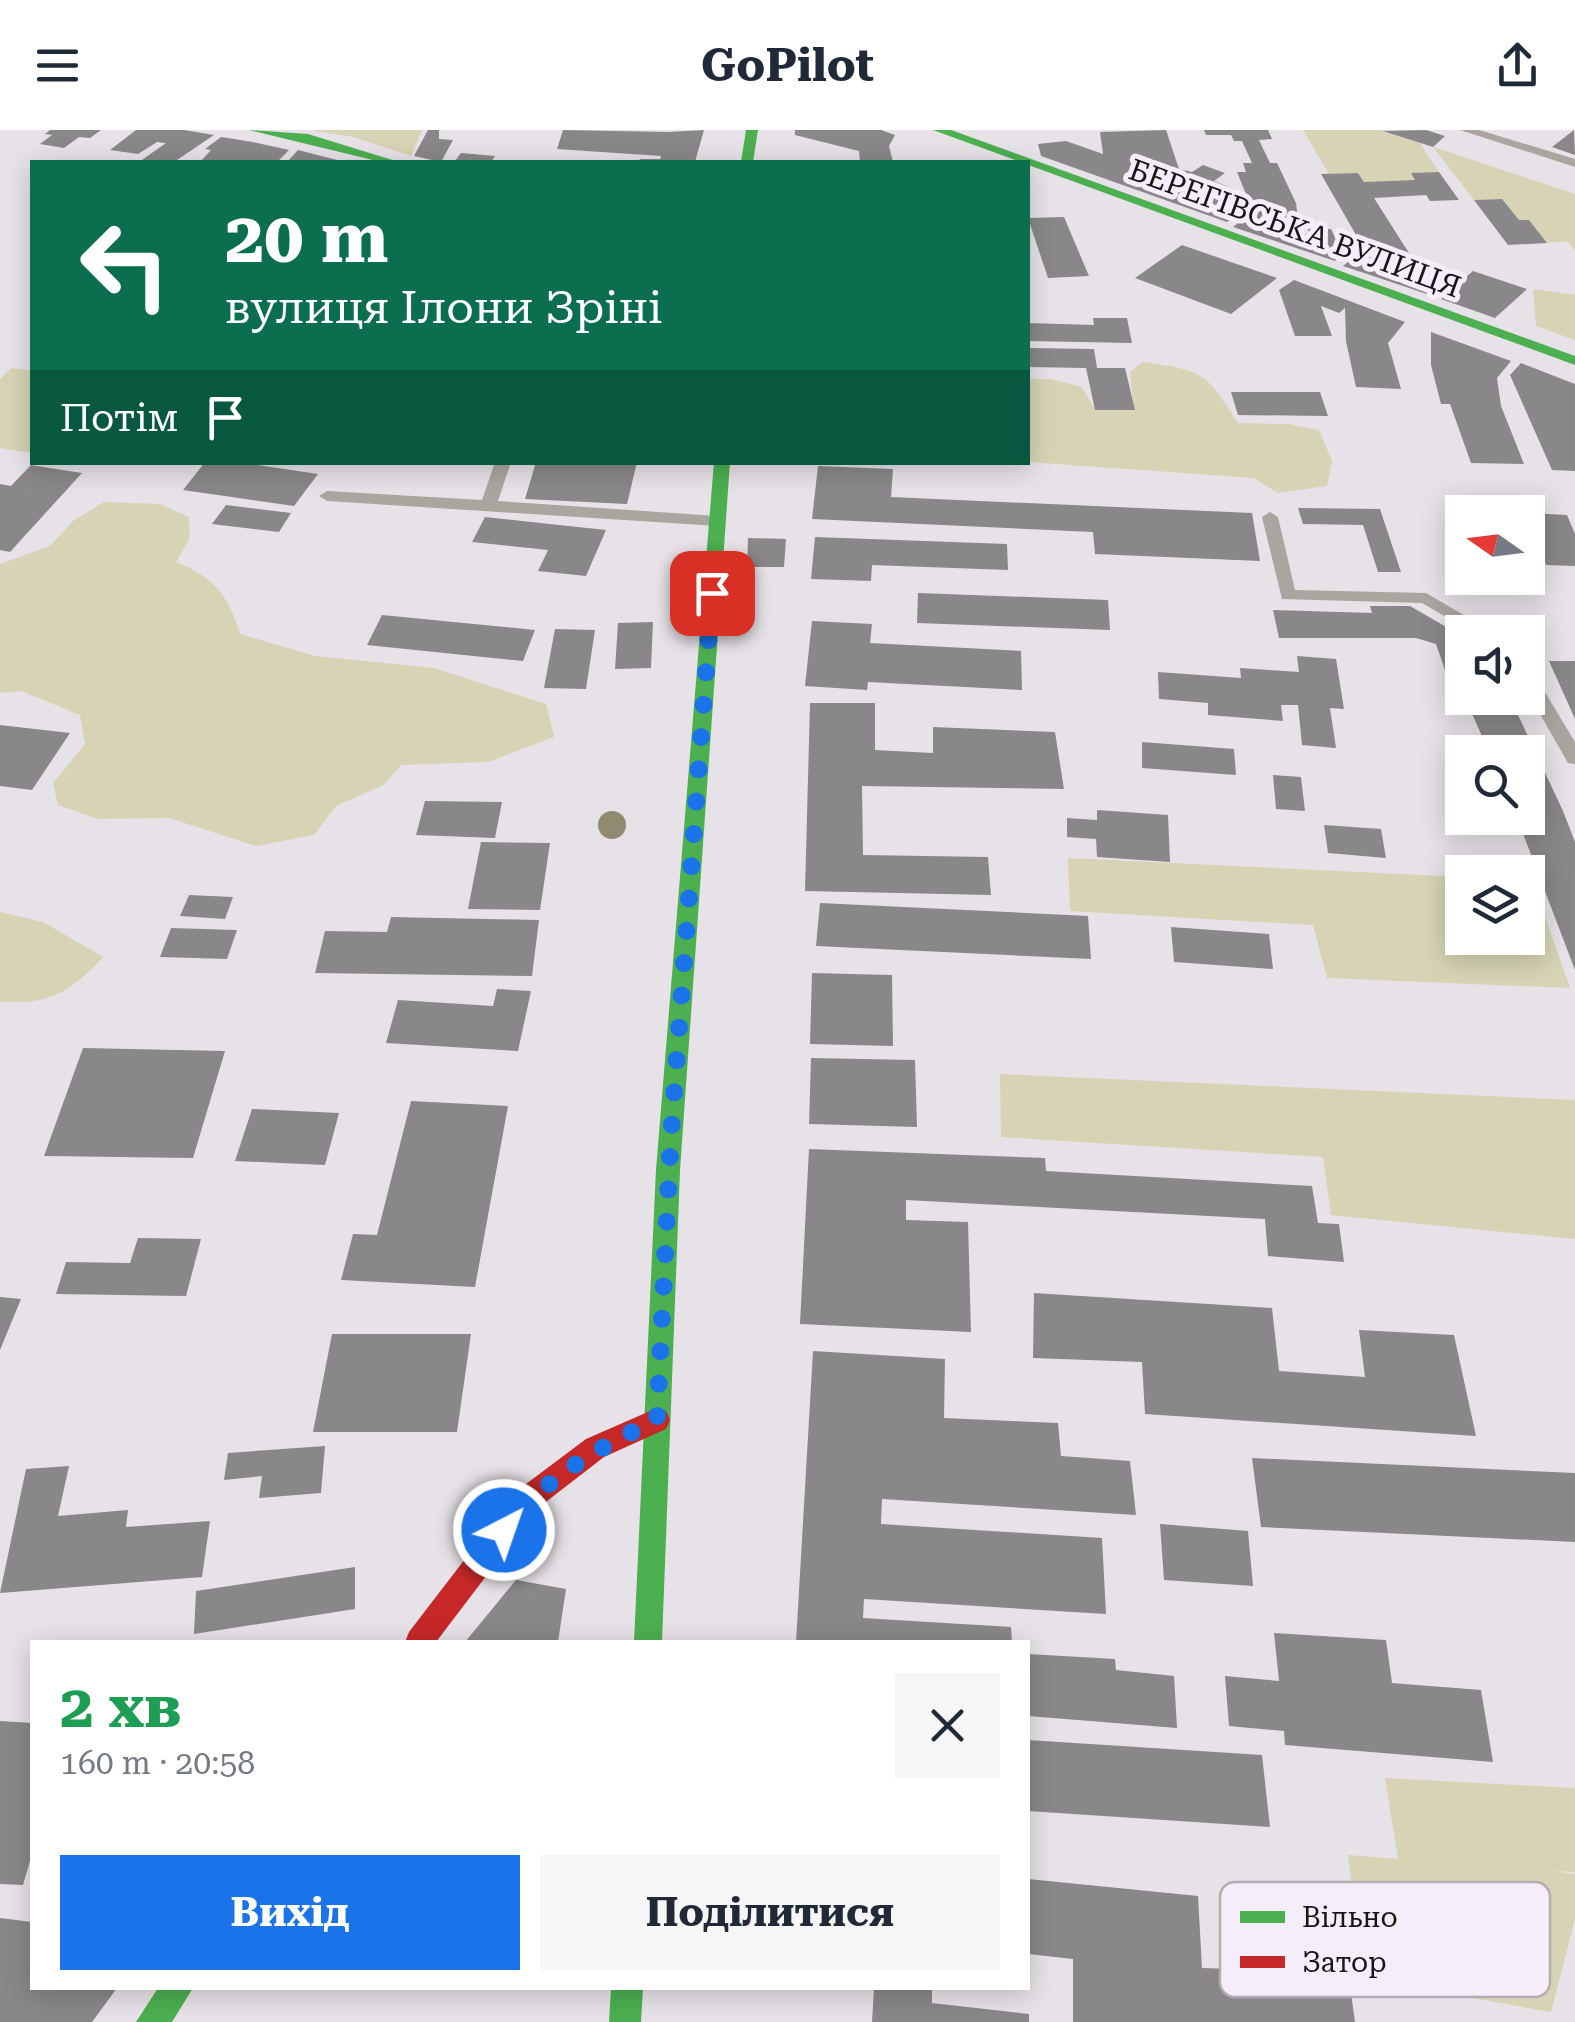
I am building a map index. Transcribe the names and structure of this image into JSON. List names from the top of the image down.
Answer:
{
  "streets": {
    "main road": ["БЕРЕГІВСЬКА ВУЛИЦЯ"]
  },
  "legend": ["Вільно", "Затор"],
  "north": "left",
  "page": {
    "header": "GoPilot",
    "turn": ["20 m", "вулиця Ілони Зріні"],
    "then": "Потім",
    "heading": ["2 хв", "160 m · 20:58"],
    "buttons": ["Вихід", "Поділитися"]
  }
}
